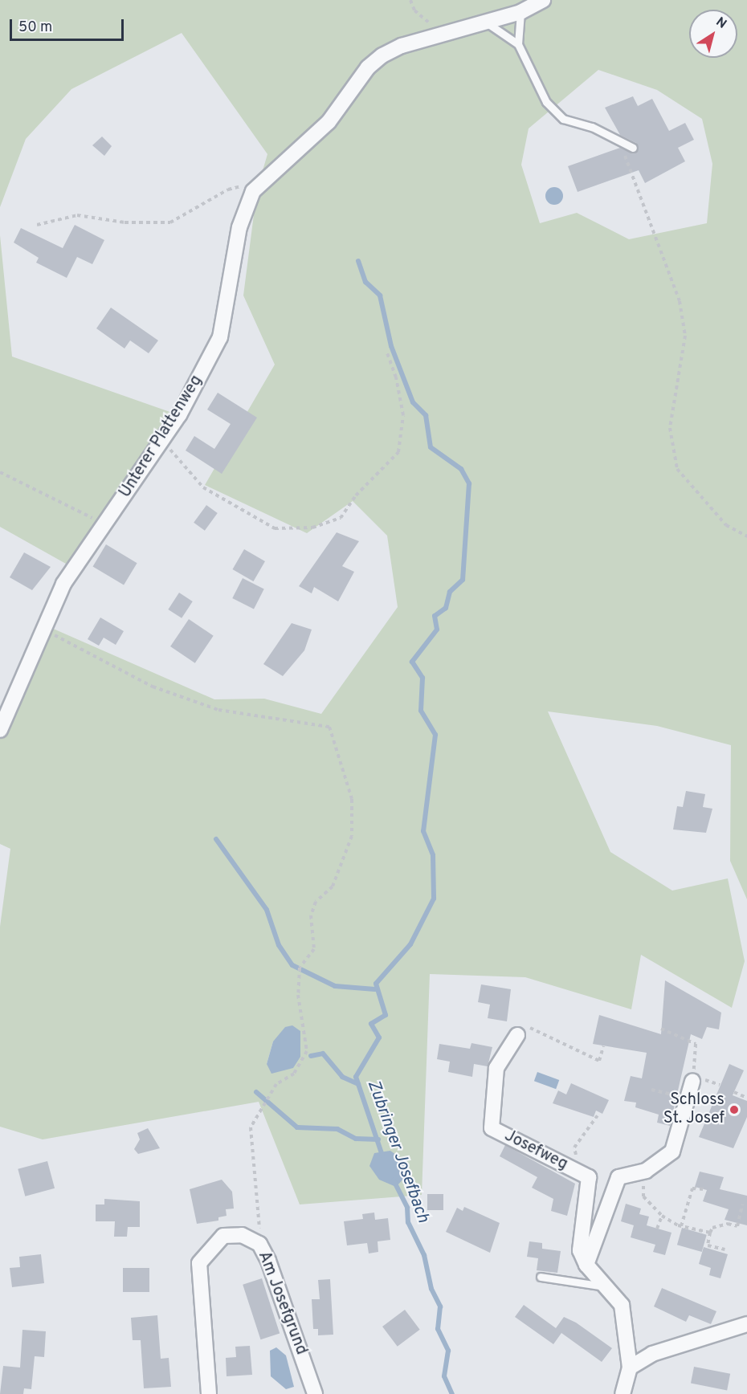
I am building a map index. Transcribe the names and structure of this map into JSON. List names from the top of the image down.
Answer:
{
  "streets": {
    "street": ["Unterer Plattenweg", "Josefweg", "Am Josefgrund"]
  },
  "water": ["Zubringer Josefbach"],
  "places": ["Schloss St. Josef"],
  "scale_bar": "50 m",
  "north": "top right"
}
